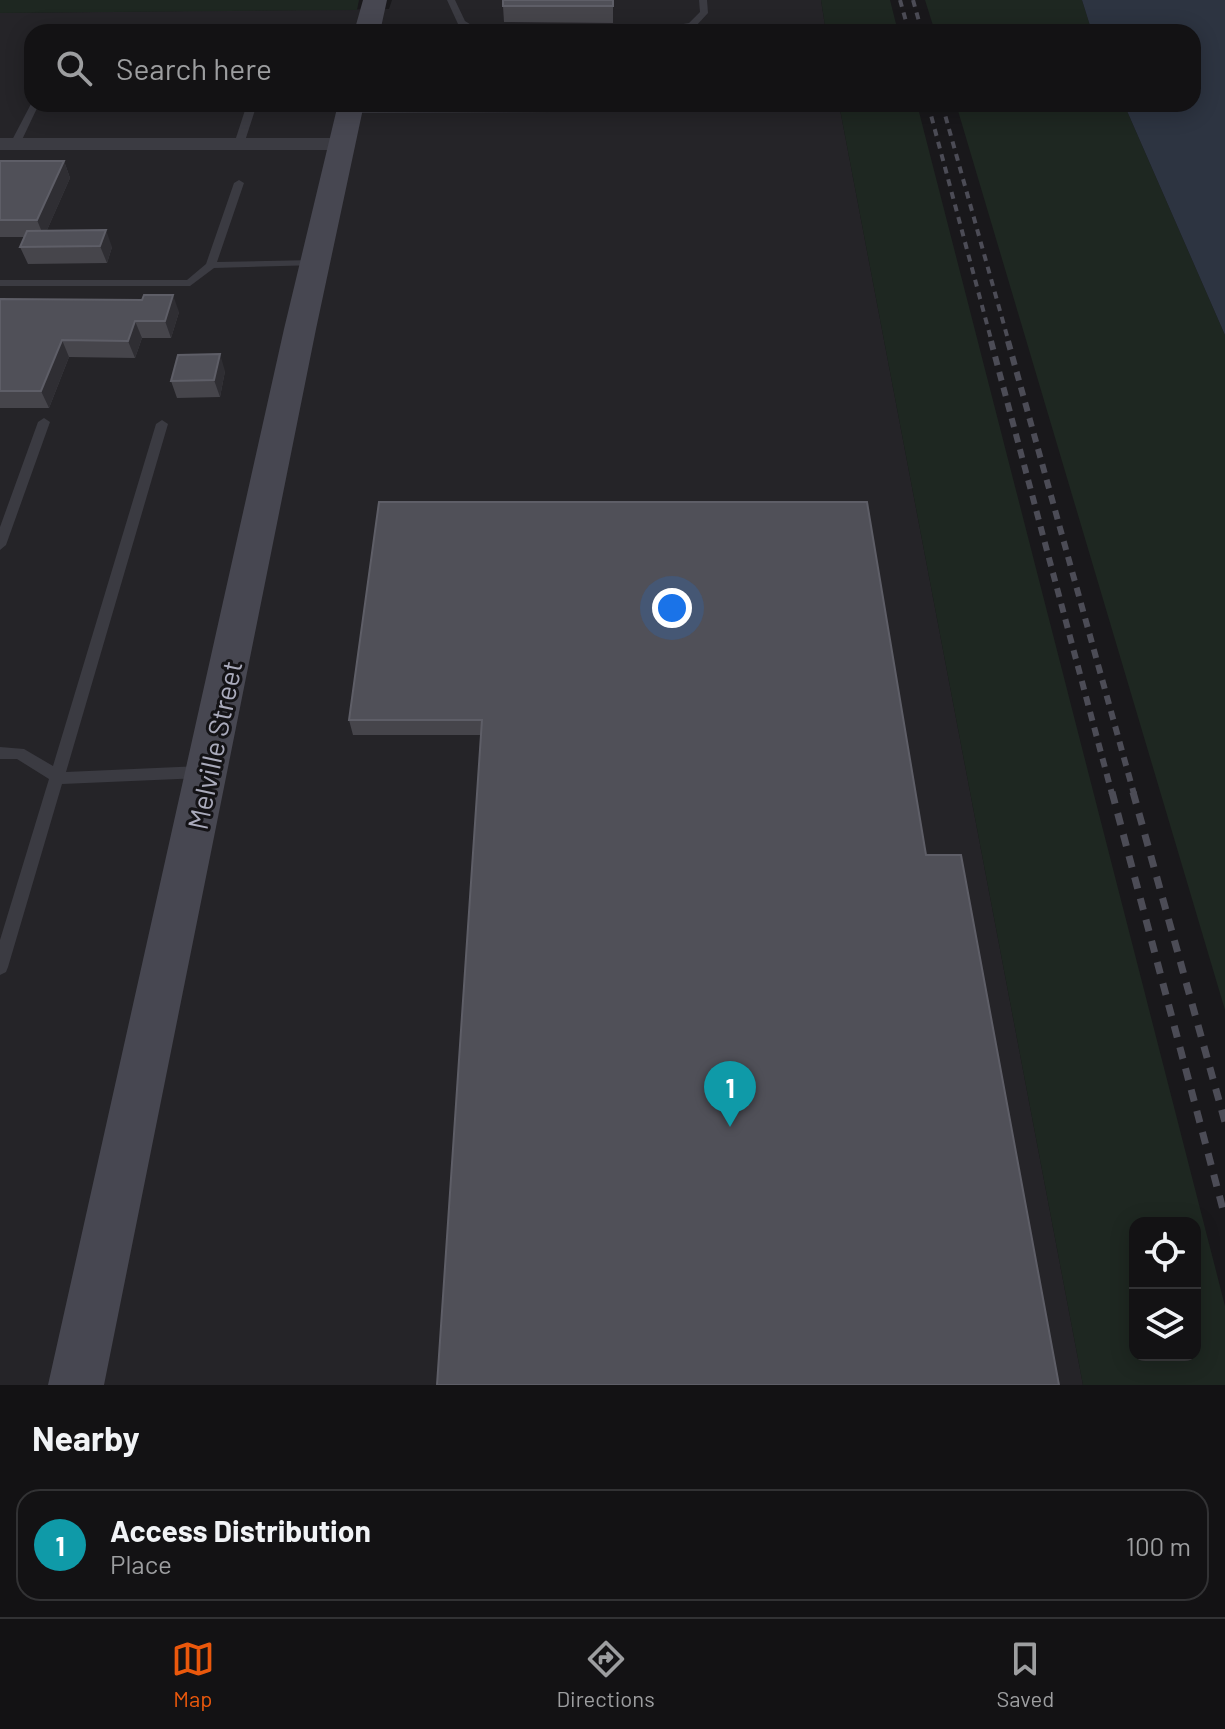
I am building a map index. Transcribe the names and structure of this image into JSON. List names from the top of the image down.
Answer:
{
  "streets": {
    "street": ["Melville Street"]
  },
  "page": {
    "search": "Search here",
    "pins": "1",
    "heading": "Nearby",
    "list": [
      {
        "mark": "1",
        "name": "Access Distribution",
        "note": "Place",
        "value": "100 m"
      }
    ],
    "nav": ["Map", "Directions", "Saved"]
  }
}
